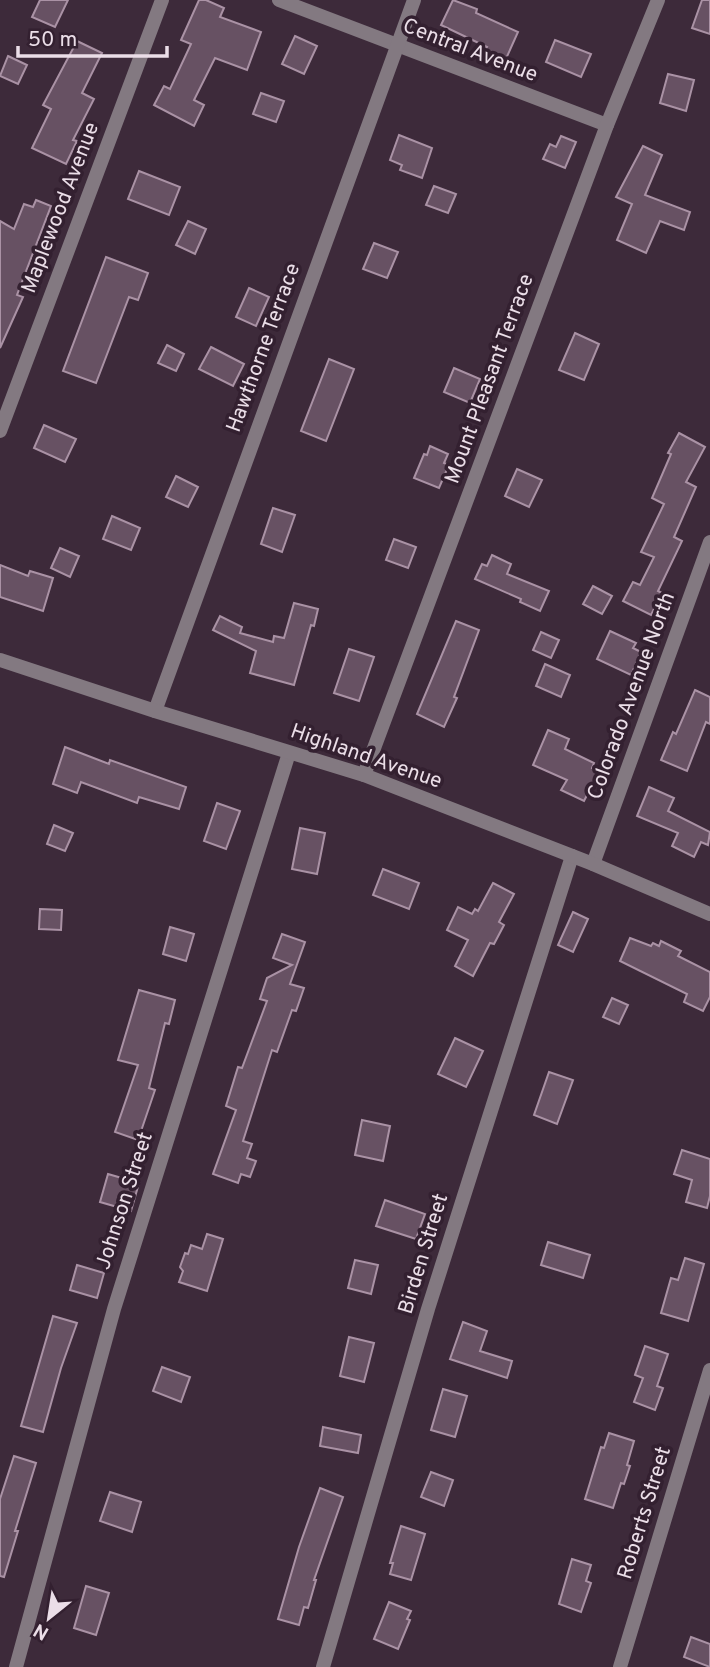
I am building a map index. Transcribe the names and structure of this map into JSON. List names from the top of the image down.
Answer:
{
  "streets": {
    "street": [
      "Central Avenue",
      "Maplewood Avenue",
      "Hawthorne Terrace",
      "Mount Pleasant Terrace",
      "Colorado Avenue North",
      "Highland Avenue",
      "Johnson Street",
      "Birden Street",
      "Roberts Street"
    ]
  },
  "crossings": [
    ["Central Avenue", "Hawthorne Terrace"],
    ["Central Avenue", "Mount Pleasant Terrace"],
    ["Hawthorne Terrace", "Highland Avenue"],
    ["Mount Pleasant Terrace", "Highland Avenue"],
    ["Colorado Avenue North", "Highland Avenue"],
    ["Highland Avenue", "Johnson Street"],
    ["Highland Avenue", "Birden Street"]
  ],
  "scale_bar": "50 m",
  "north": "bottom left"
}
